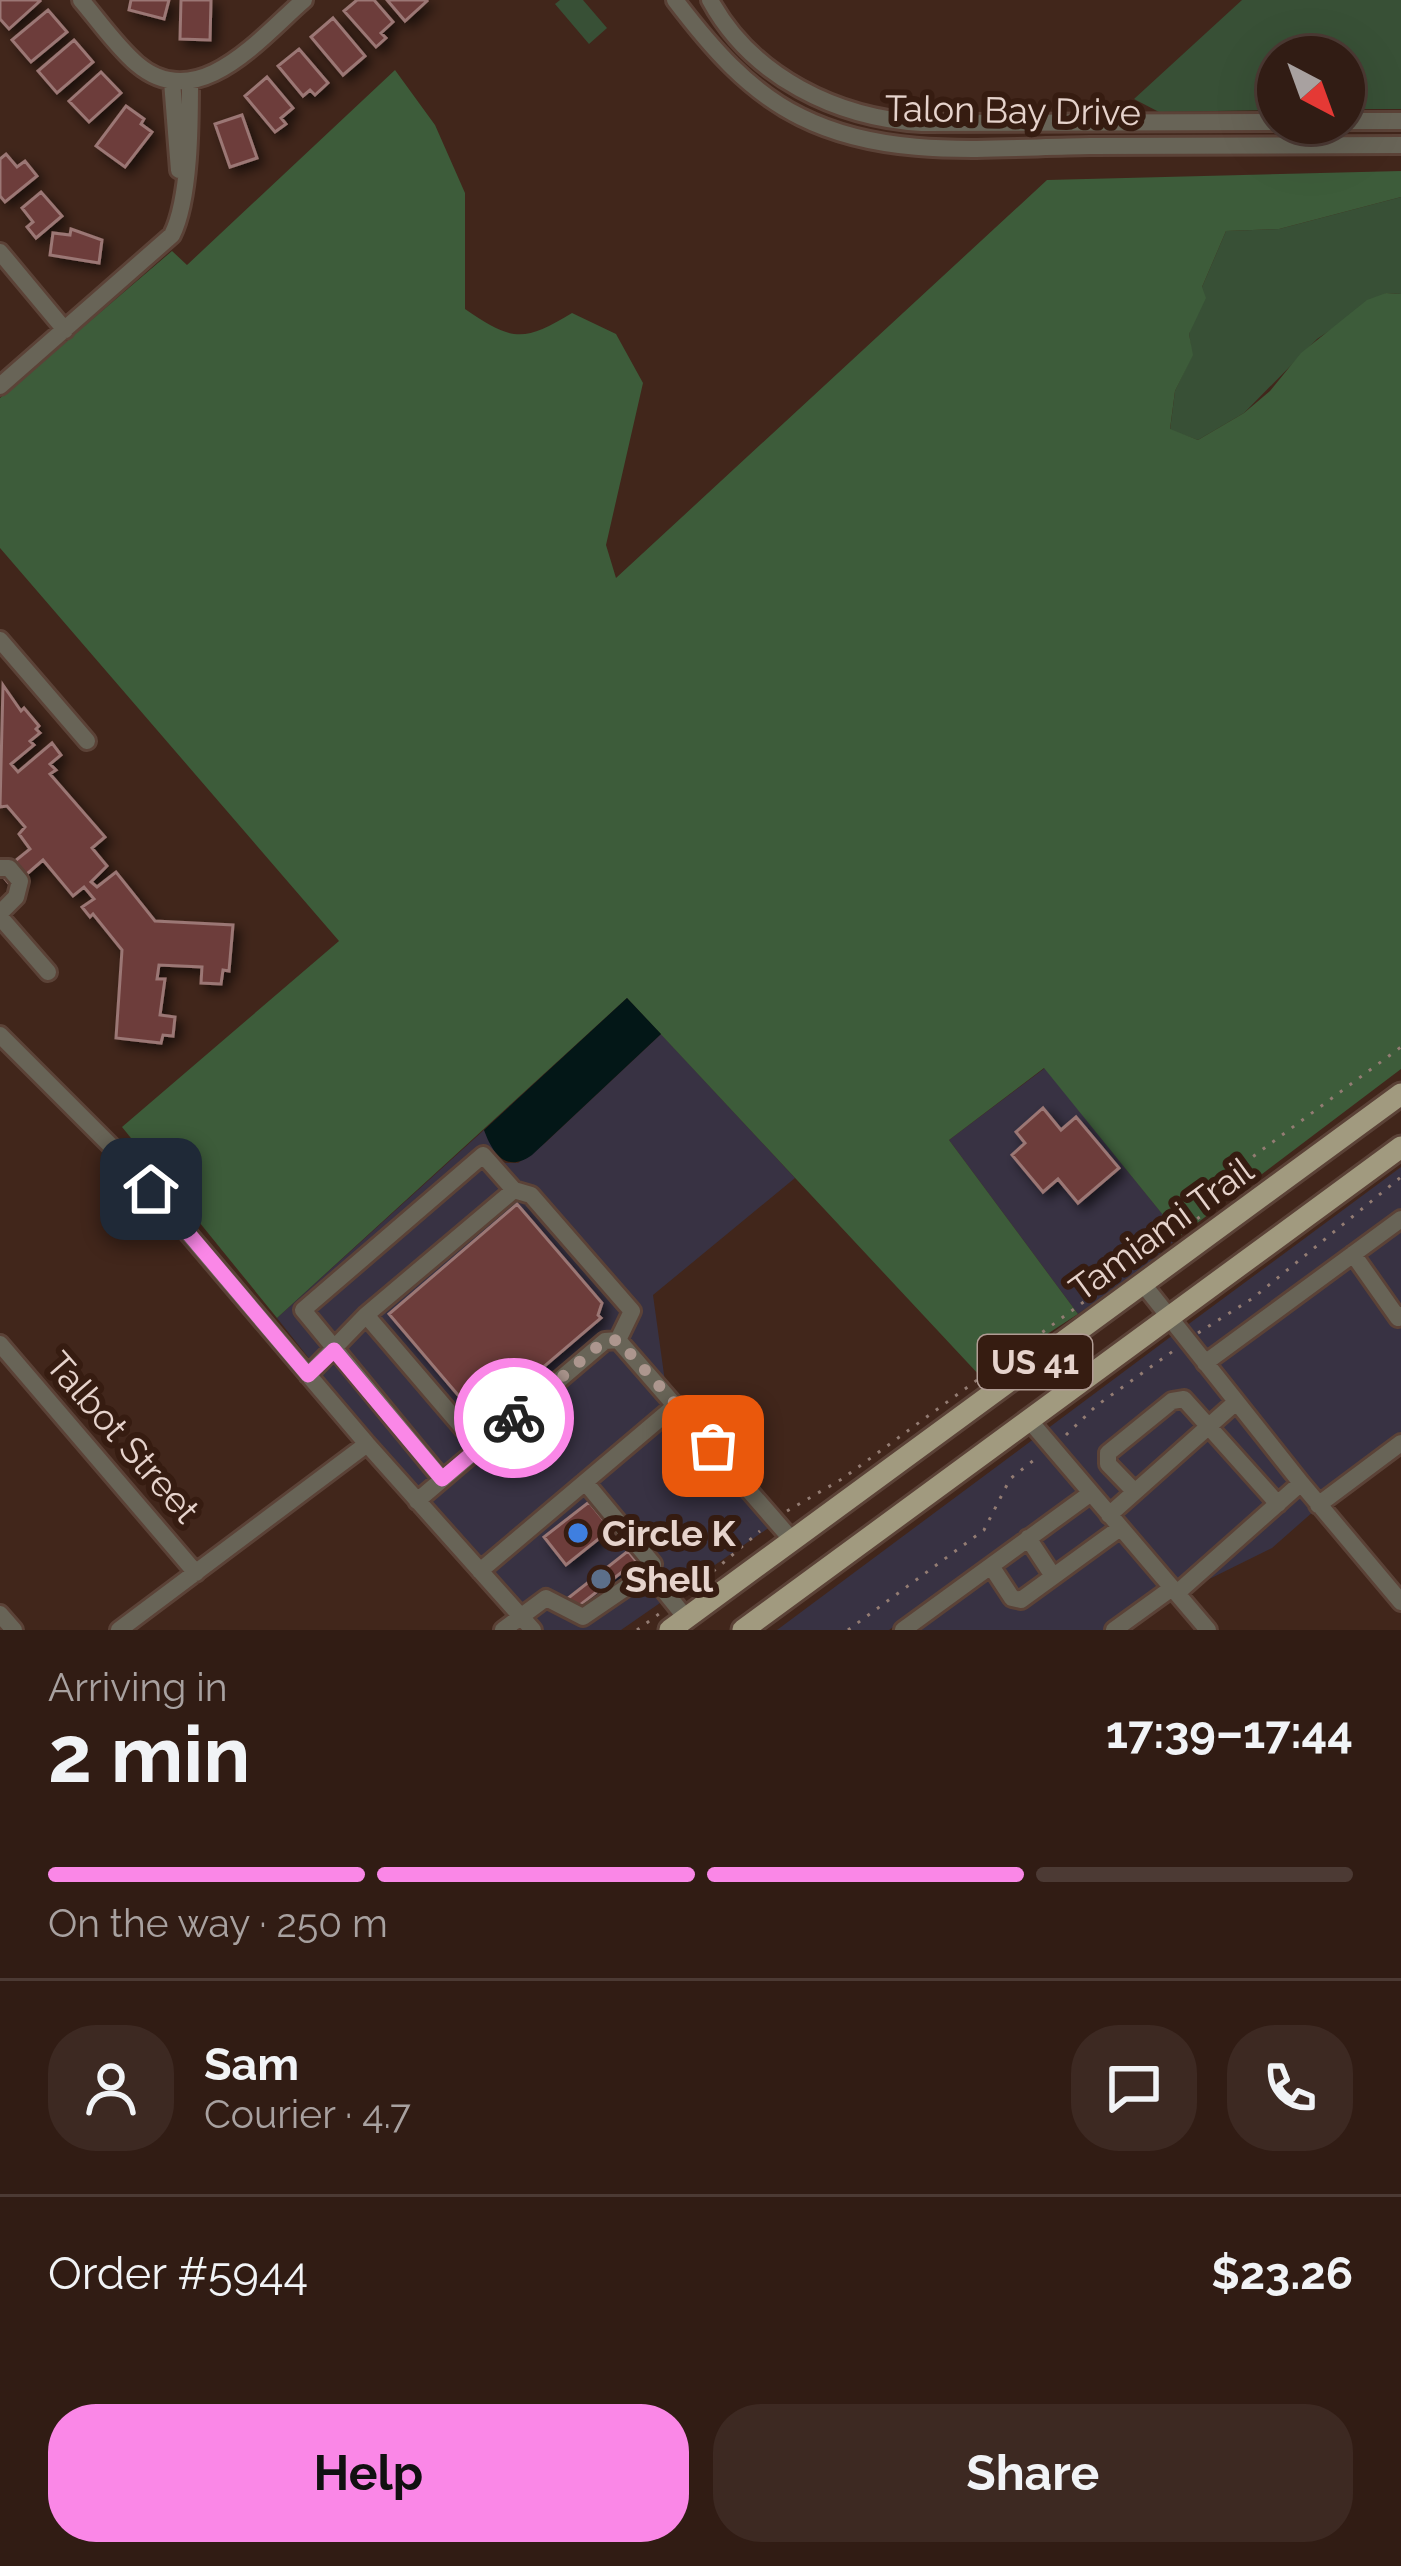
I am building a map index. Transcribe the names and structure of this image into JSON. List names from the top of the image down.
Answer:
{
  "streets": {
    "main road": ["Tamiami Trail", "US 41"],
    "street": ["Talon Bay Drive", "Talbot Street"]
  },
  "places": ["Circle K", "Shell"],
  "north": "bottom right",
  "page": {
    "heading": ["2 min", "Arriving in", "17:39–17:44"],
    "panel": [
      "Sam",
      "Courier · 4.7",
      "Order #5944",
      "$23.26"
    ],
    "bar": "On the way · 250 m",
    "buttons": ["Help", "Share"]
  }
}
